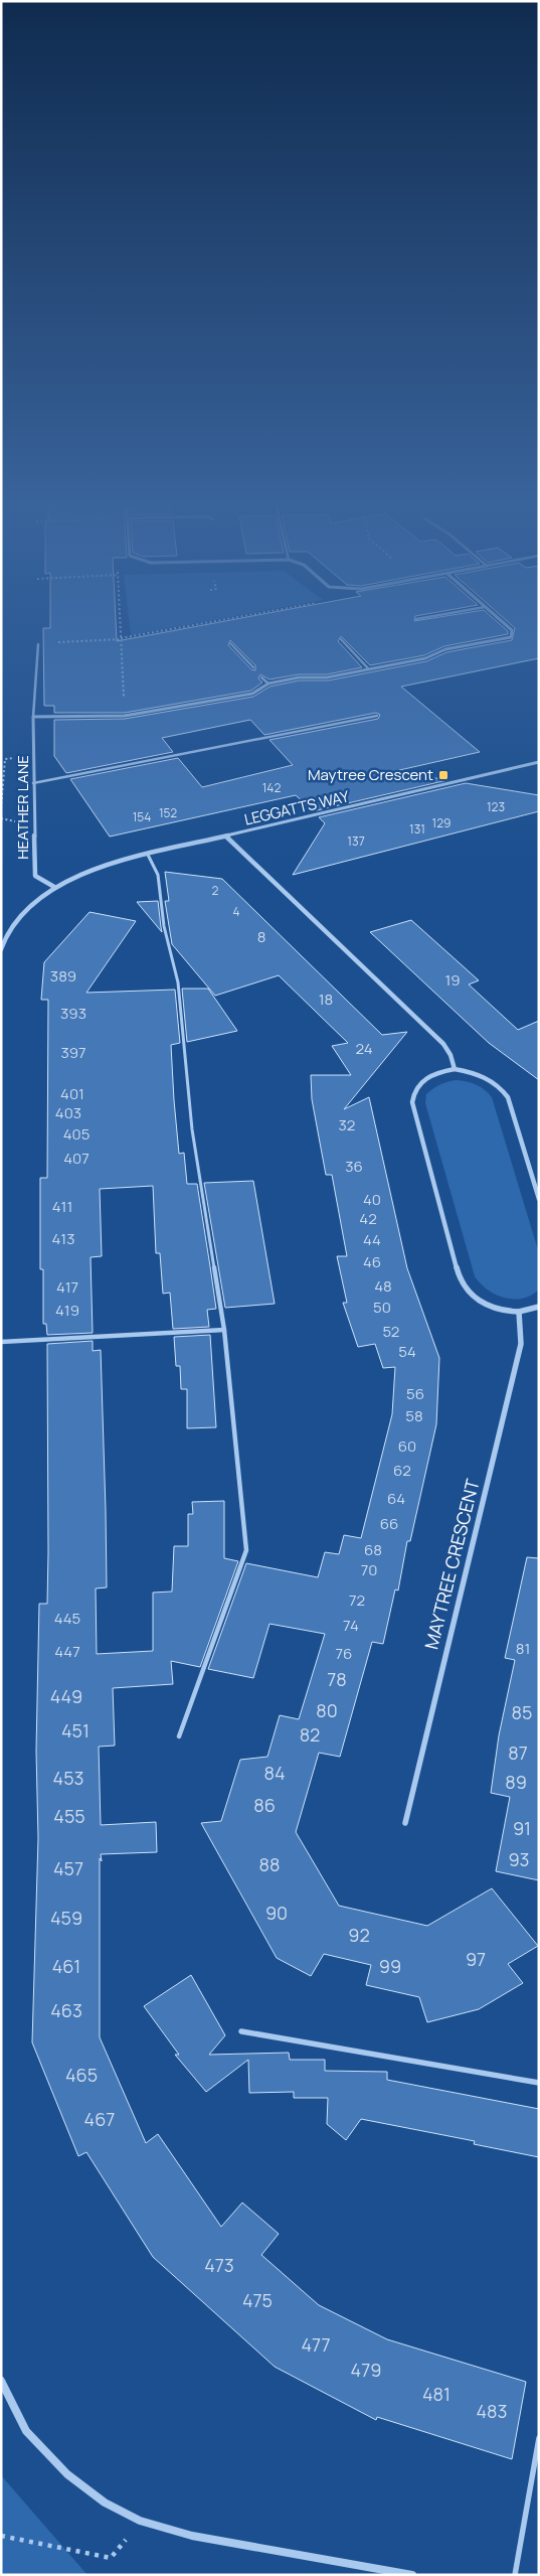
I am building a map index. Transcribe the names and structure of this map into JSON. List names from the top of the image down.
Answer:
{
  "streets": {
    "street": ["HEATHER LANE", "LEGGATTS WAY", "MAYTREE CRESCENT"]
  },
  "crossings": [
    ["HEATHER LANE", "LEGGATTS WAY"]
  ],
  "places": {
    "transit": ["Maytree Crescent"]
  },
  "house_numbers": [
    "142",
    "123",
    "152",
    "154",
    "129",
    "131",
    "137",
    "2",
    "4",
    "8",
    "389",
    "19",
    "18",
    "393",
    "24",
    "397",
    "401",
    "403",
    "32",
    "405",
    "407",
    "36",
    "40",
    "411",
    "42",
    "413",
    "44",
    "46",
    "48",
    "417",
    "50",
    "419",
    "52",
    "54",
    "56",
    "58",
    "60",
    "62",
    "64",
    "66",
    "68",
    "70",
    "72",
    "445",
    "74",
    "81",
    "447",
    "76",
    "78",
    "449",
    "80",
    "85",
    "451",
    "82",
    "87",
    "84",
    "453",
    "89",
    "86",
    "455",
    "91",
    "93",
    "88",
    "457",
    "90",
    "459",
    "92",
    "97",
    "461",
    "99",
    "463",
    "465",
    "467",
    "473",
    "475",
    "477",
    "479",
    "481",
    "483"
  ]
}
